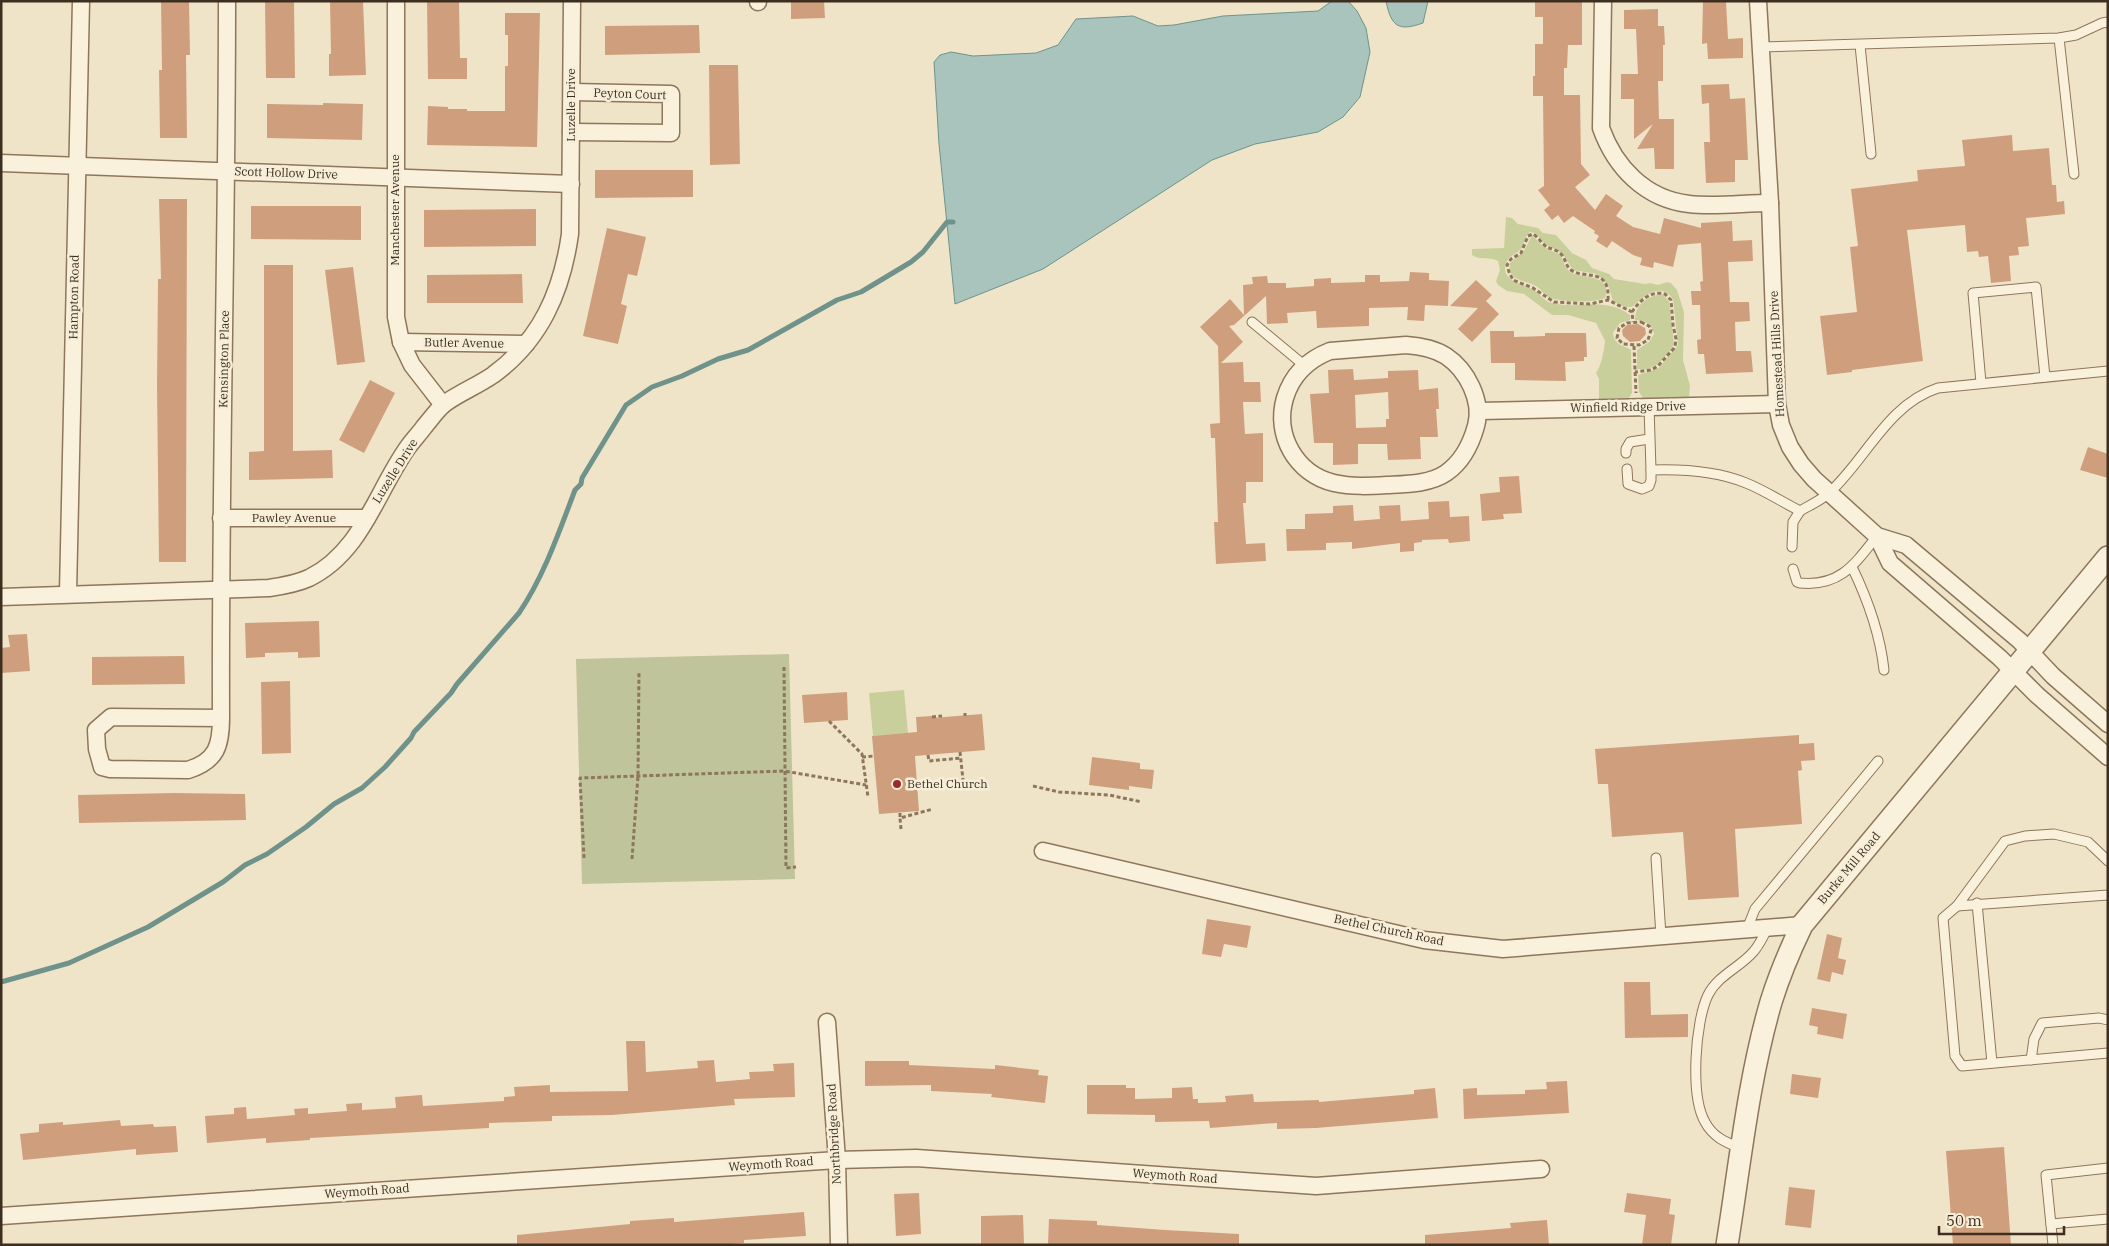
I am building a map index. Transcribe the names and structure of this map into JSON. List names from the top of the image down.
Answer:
{
  "streets": {
    "street": [
      "Peyton Court",
      "Luzelle Drive",
      "Scott Hollow Drive",
      "Manchester Avenue",
      "Hampton Road",
      "Butler Avenue",
      "Homestead Hills Drive",
      "Kensington Place",
      "Winfield Ridge Drive",
      "Pawley Avenue",
      "Burke Mill Road",
      "Bethel Church Road",
      "Northbridge Road",
      "Weymoth Road"
    ]
  },
  "crossings": [
    ["Peyton Court", "Luzelle Drive"],
    ["Luzelle Drive", "Scott Hollow Drive"],
    ["Luzelle Drive", "Manchester Avenue"],
    ["Luzelle Drive", "Hampton Road"],
    ["Luzelle Drive", "Butler Avenue"],
    ["Luzelle Drive", "Kensington Place"],
    ["Luzelle Drive", "Pawley Avenue"],
    ["Scott Hollow Drive", "Manchester Avenue"],
    ["Scott Hollow Drive", "Hampton Road"],
    ["Scott Hollow Drive", "Kensington Place"],
    ["Manchester Avenue", "Butler Avenue"],
    ["Homestead Hills Drive", "Winfield Ridge Drive"],
    ["Homestead Hills Drive", "Burke Mill Road"],
    ["Kensington Place", "Pawley Avenue"],
    ["Burke Mill Road", "Bethel Church Road"],
    ["Northbridge Road", "Weymoth Road"]
  ],
  "places": ["Bethel Church"],
  "scale_bar": "50 m"
}
